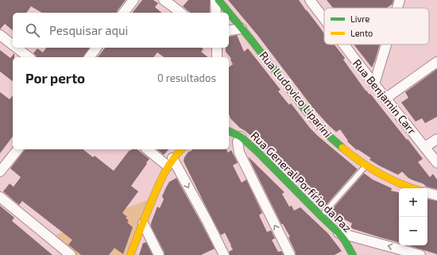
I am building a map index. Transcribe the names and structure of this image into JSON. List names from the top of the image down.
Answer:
{
  "streets": {
    "street": ["Rua Ludovico Liparini", "Rua Benjamin Carr", "Rua General Porfírio da Paz"]
  },
  "legend": ["Livre", "Lento"],
  "page": {
    "search": "Pesquisar aqui",
    "heading": ["Por perto", "0 resultados"],
    "map_buttons": ["+", "−"]
  }
}
